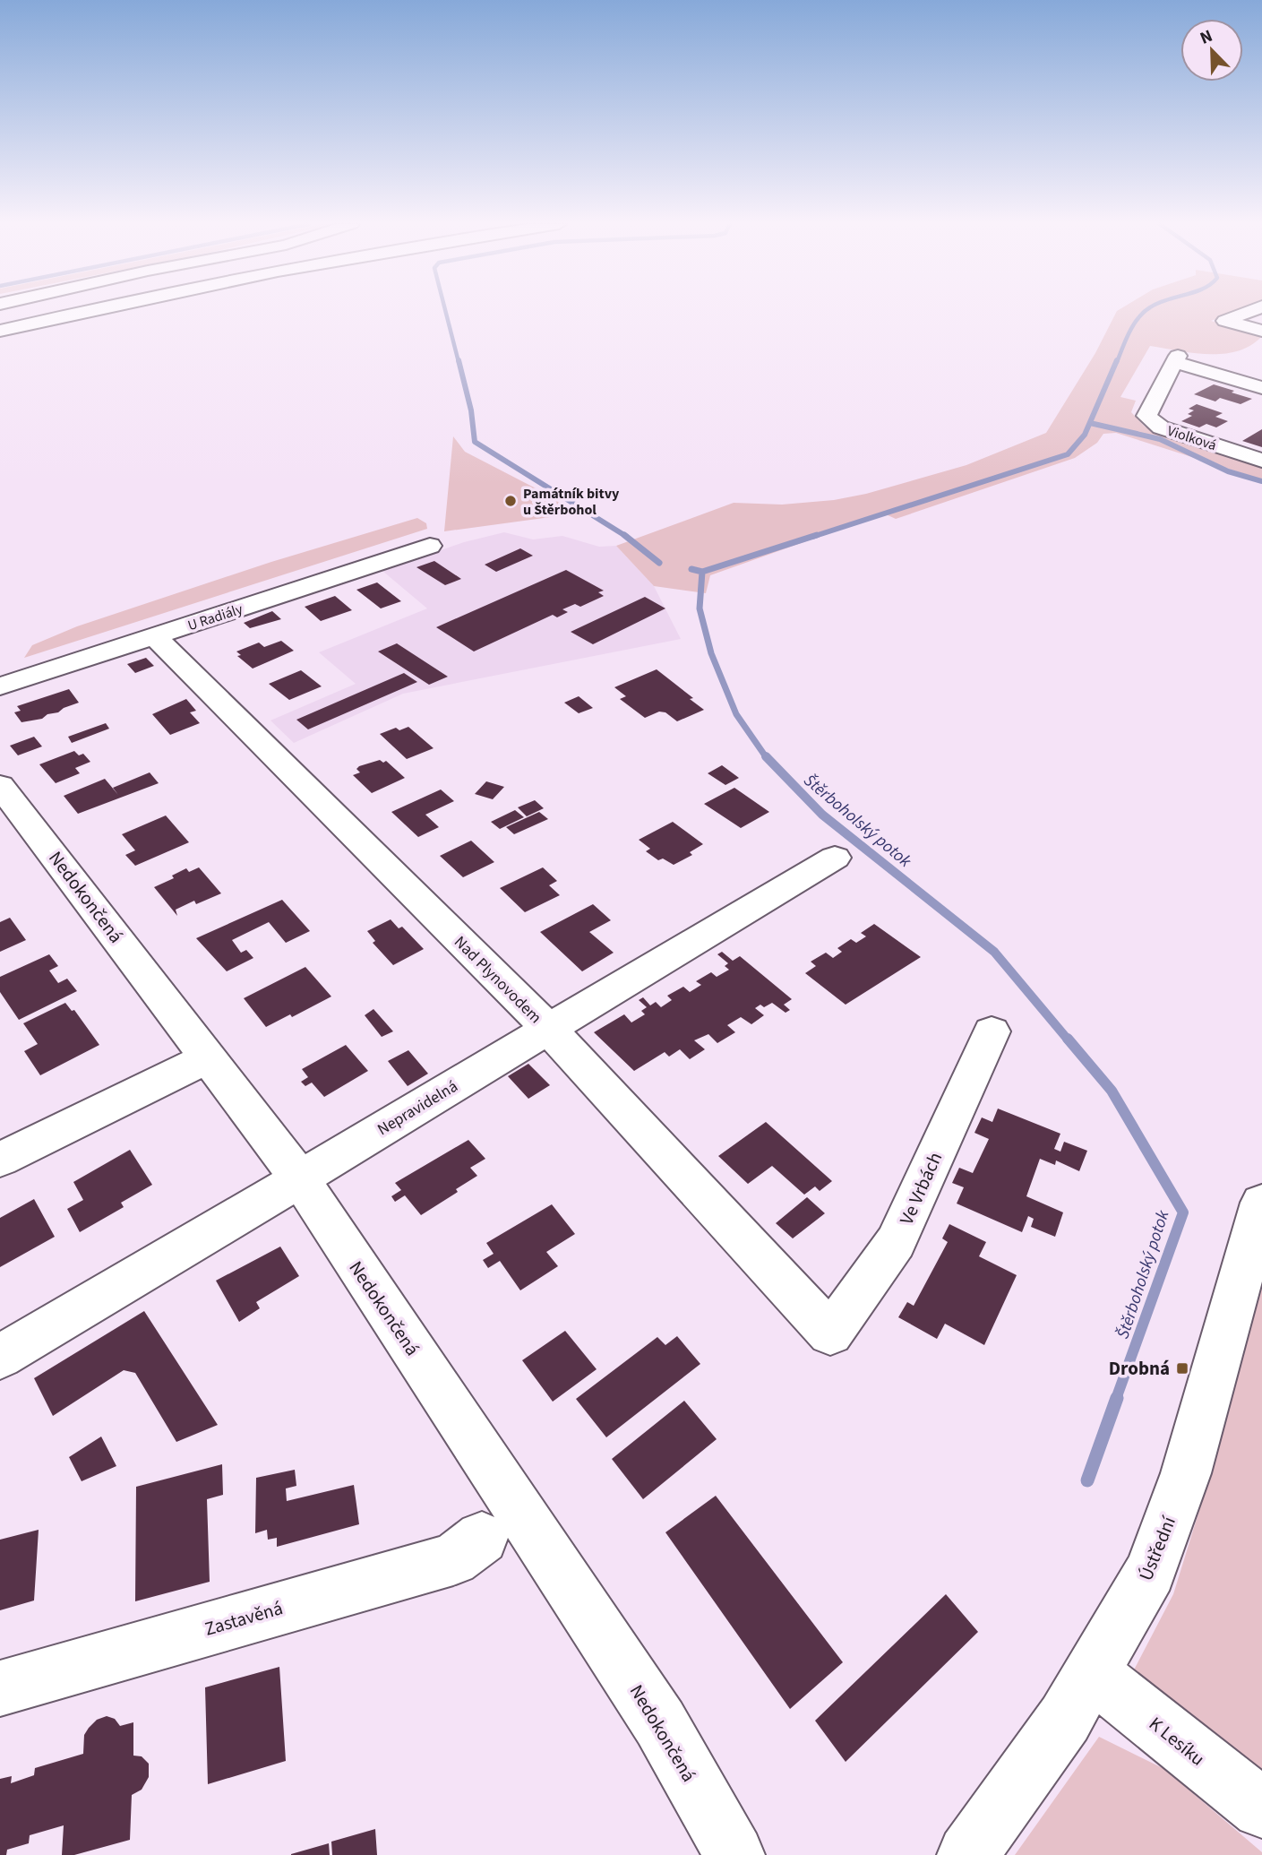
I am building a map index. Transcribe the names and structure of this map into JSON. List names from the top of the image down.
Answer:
{
  "streets": {
    "main road": [
      "Violková",
      "U Radiály",
      "Nedokončená",
      "Nad Plynovodem",
      "Nepravidelná",
      "Ve Vrbách",
      "Ústřední",
      "Zastavěná",
      "K Lesíku"
    ]
  },
  "crossings": [
    ["U Radiály", "Nad Plynovodem"],
    ["Nedokončená", "Nepravidelná"],
    ["Nad Plynovodem", "Nepravidelná"],
    ["Nad Plynovodem", "Ve Vrbách"],
    ["Ústřední", "K Lesíku"]
  ],
  "water": ["Štěrboholský potok"],
  "places": {
    "other": ["Památník bitvy u Štěrbohol"],
    "transit": ["Drobná"]
  },
  "north": "top left"
}
